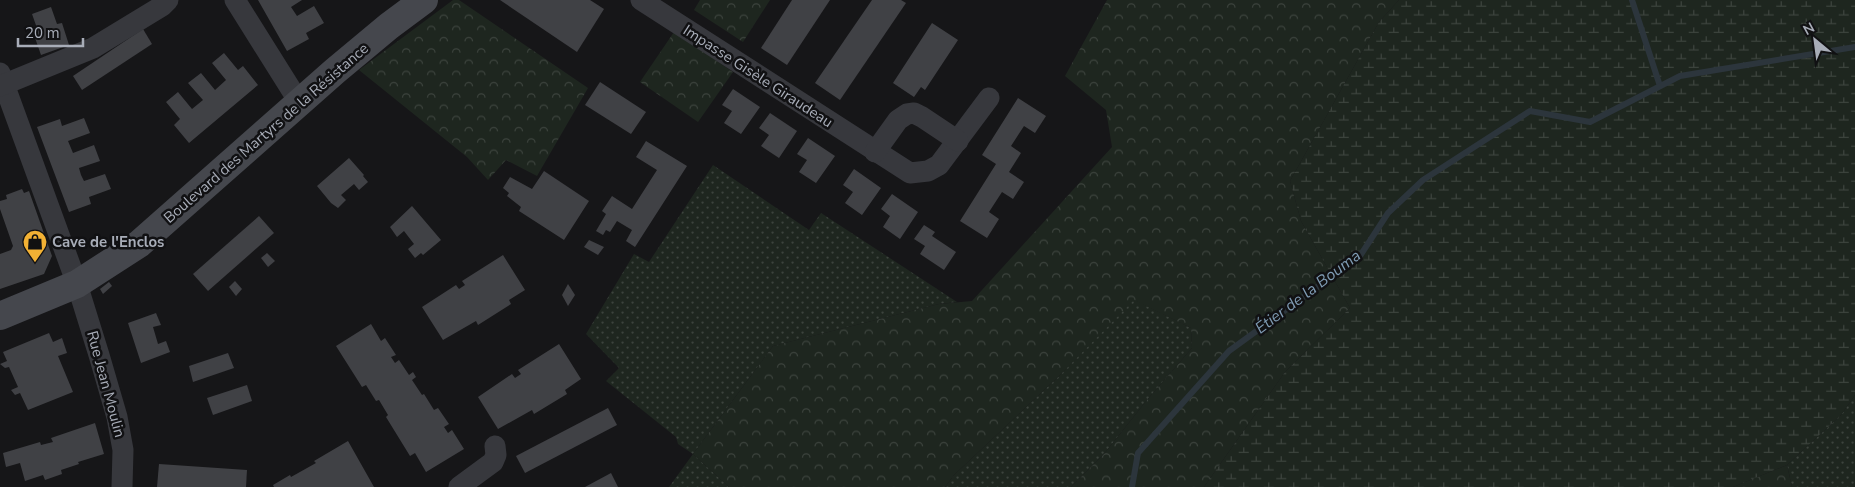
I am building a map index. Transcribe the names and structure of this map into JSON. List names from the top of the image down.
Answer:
{
  "streets": {
    "street": ["Impasse Gisèle Giraudeau", "Boulevard des Martyrs de la Résistance", "Rue Jean Moulin"]
  },
  "crossings": [
    ["Boulevard des Martyrs de la Résistance", "Rue Jean Moulin"]
  ],
  "water": ["Étier de la Bouma"],
  "places": {
    "shop": ["Cave de l'Enclos"]
  },
  "scale_bar": "20 m",
  "north": "top left"
}
